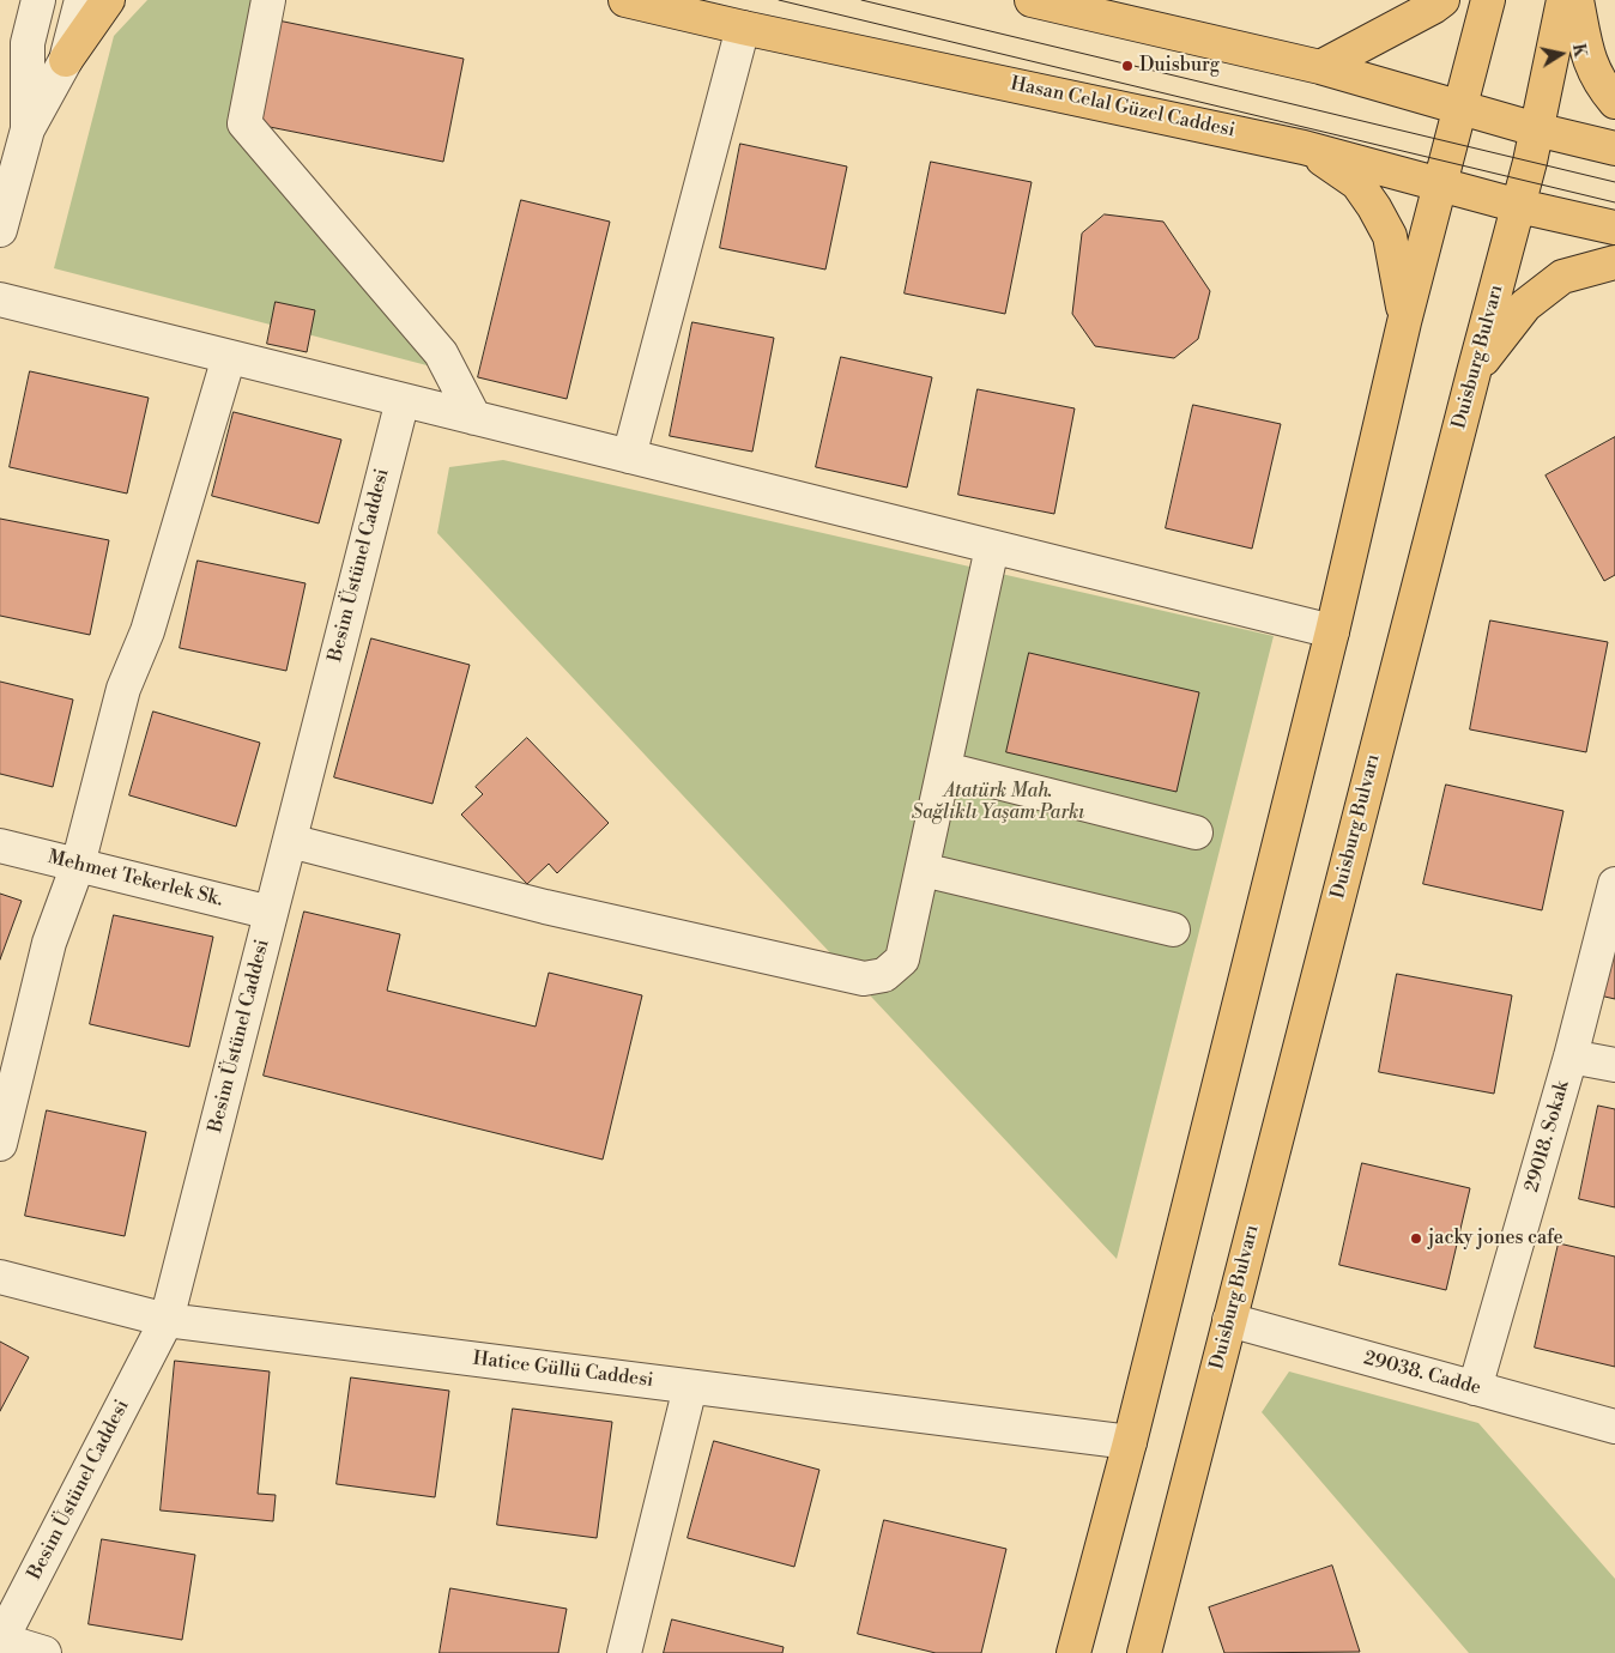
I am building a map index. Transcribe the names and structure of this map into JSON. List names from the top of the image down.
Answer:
{
  "streets": {
    "main road": ["Hasan Celal Güzel Caddesi", "Duisburg Bulvarı"],
    "street": [
      "Besim Üstünel Caddesi",
      "Mehmet Tekerlek Sk.",
      "29018. Sokak",
      "Hatice Güllü Caddesi",
      "29038. Cadde"
    ]
  },
  "crossings": [
    ["Hasan Celal Güzel Caddesi", "Duisburg Bulvarı"],
    ["Duisburg Bulvarı", "29038. Cadde"],
    ["Besim Üstünel Caddesi", "Mehmet Tekerlek Sk."],
    ["Besim Üstünel Caddesi", "Hatice Güllü Caddesi"],
    ["29018. Sokak", "29038. Cadde"]
  ],
  "parks": ["Atatürk Mah. Sağlıklı Yaşam Parkı"],
  "places": ["Duisburg", "jacky jones cafe"],
  "north": "right"
}
